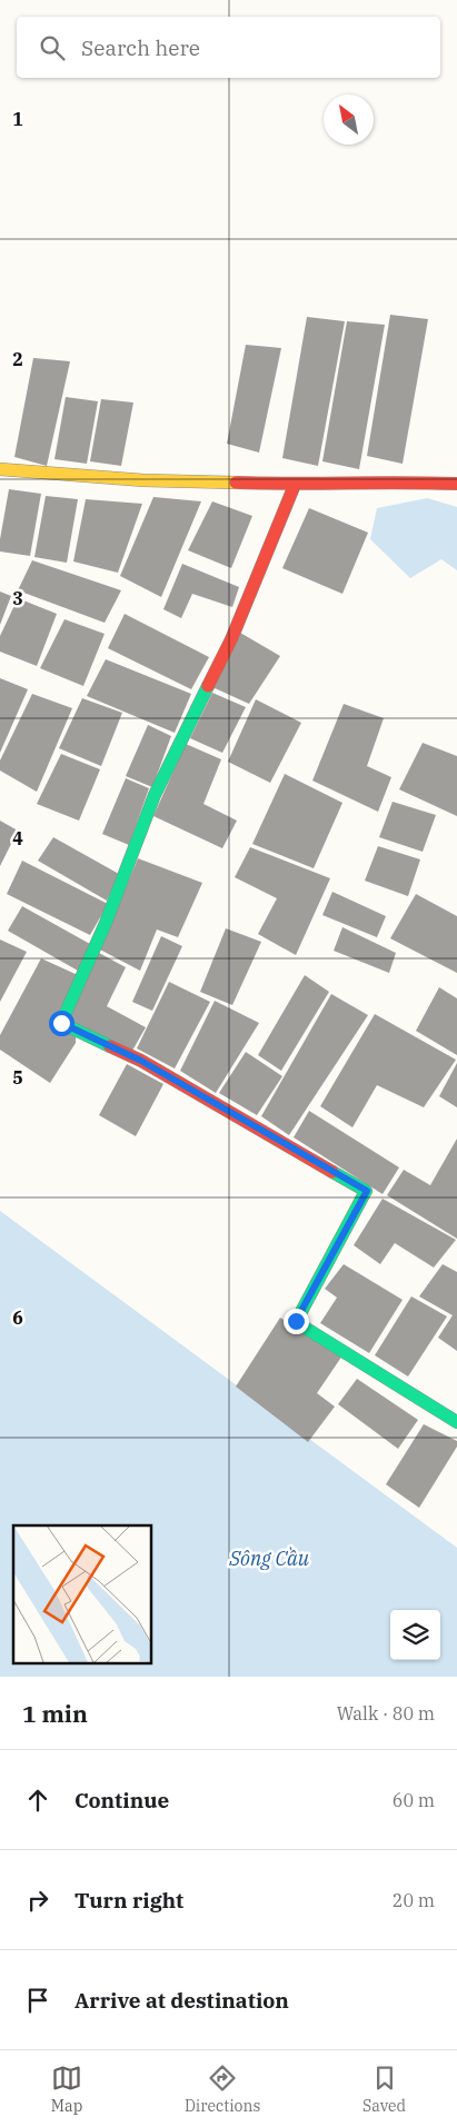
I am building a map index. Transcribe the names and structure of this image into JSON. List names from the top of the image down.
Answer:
{
  "water": ["Sông Cầu"],
  "north": "top left",
  "page": {
    "search": "Search here",
    "heading": ["1 min", "Walk · 80 m"],
    "list": [
      ["Continue", "60 m"],
      ["Turn right", "20 m"],
      "Arrive at destination"
    ],
    "nav": ["Map", "Directions", "Saved"]
  },
  "grid": {
    "rows": [
      "1",
      "2",
      "3",
      "4",
      "5",
      "6"
    ]
  }
}
